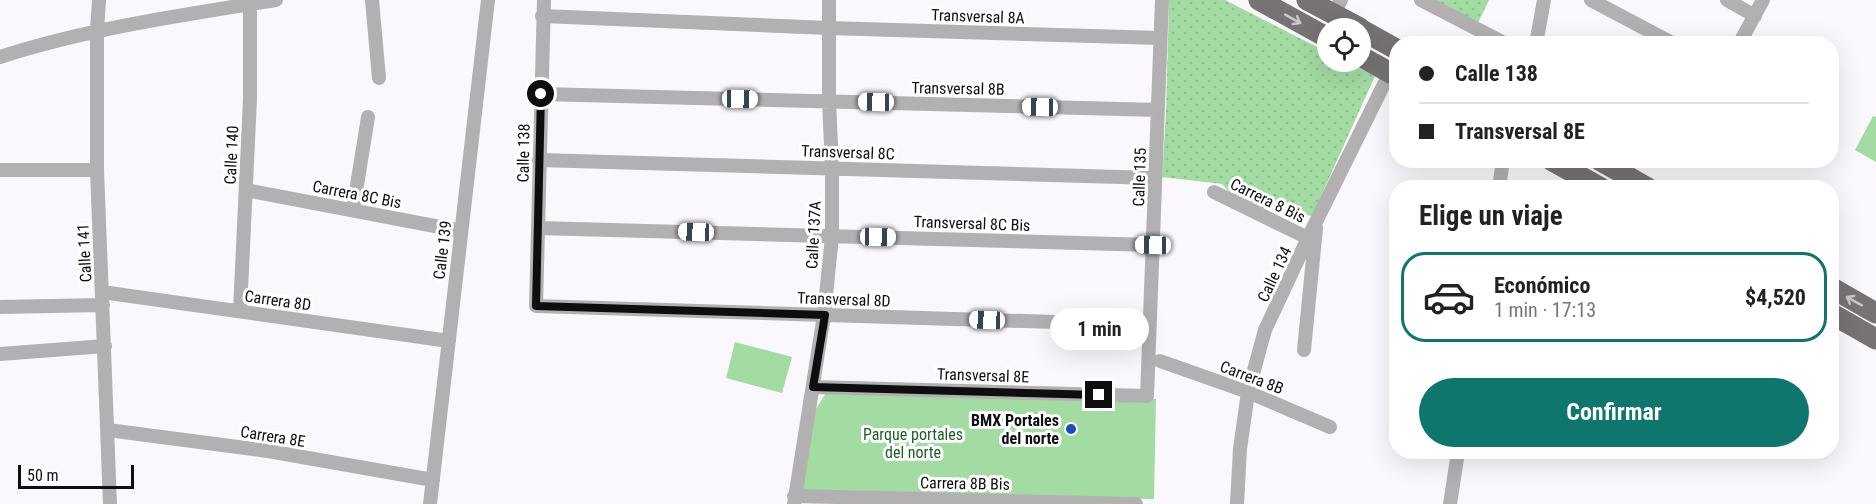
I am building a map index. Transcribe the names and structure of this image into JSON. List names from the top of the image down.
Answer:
{
  "streets": {
    "street": [
      "Transversal 8A",
      "Transversal 8B",
      "Transversal 8C",
      "Calle 138",
      "Calle 140",
      "Calle 135",
      "Carrera 8C Bis",
      "Carrera 8 Bis",
      "Transversal 8C Bis",
      "Calle 137A",
      "Calle 139",
      "Calle 141",
      "Calle 134",
      "Transversal 8D",
      "Carrera 8D",
      "Transversal 8E",
      "Carrera 8B",
      "Carrera 8E",
      "Carrera 8B Bis"
    ]
  },
  "crossings": [
    ["Transversal 8A", "Calle 138"],
    ["Transversal 8A", "Calle 135"],
    ["Transversal 8A", "Calle 137A"],
    ["Transversal 8B", "Calle 138"],
    ["Transversal 8B", "Calle 135"],
    ["Transversal 8B", "Calle 137A"],
    ["Transversal 8C", "Calle 138"],
    ["Transversal 8C", "Calle 135"],
    ["Transversal 8C", "Calle 137A"],
    ["Calle 138", "Transversal 8C Bis"],
    ["Calle 138", "Transversal 8D"],
    ["Calle 140", "Carrera 8C Bis"],
    ["Calle 140", "Carrera 8D"],
    ["Calle 135", "Transversal 8C Bis"],
    ["Calle 135", "Transversal 8D"],
    ["Calle 135", "Transversal 8E"],
    ["Carrera 8C Bis", "Calle 139"],
    ["Carrera 8 Bis", "Calle 134"],
    ["Transversal 8C Bis", "Calle 137A"],
    ["Calle 137A", "Transversal 8D"],
    ["Calle 137A", "Transversal 8E"],
    ["Calle 137A", "Carrera 8B Bis"],
    ["Calle 139", "Carrera 8D"],
    ["Calle 139", "Carrera 8E"],
    ["Calle 141", "Carrera 8D"],
    ["Calle 141", "Carrera 8E"],
    ["Calle 134", "Carrera 8B"]
  ],
  "parks": ["Parque portales del norte"],
  "places": ["BMX Portales del norte"],
  "scale_bar": "50 m",
  "page": {
    "banner": ["Calle 138", "Transversal 8E"],
    "heading": "Elige un viaje",
    "list": [
      {
        "name": "Económico",
        "note": "1 min · 17:13",
        "value": "$4,520"
      }
    ],
    "bubble": "1 min",
    "buttons": "Confirmar",
    "scale": "50 m"
  }
}
